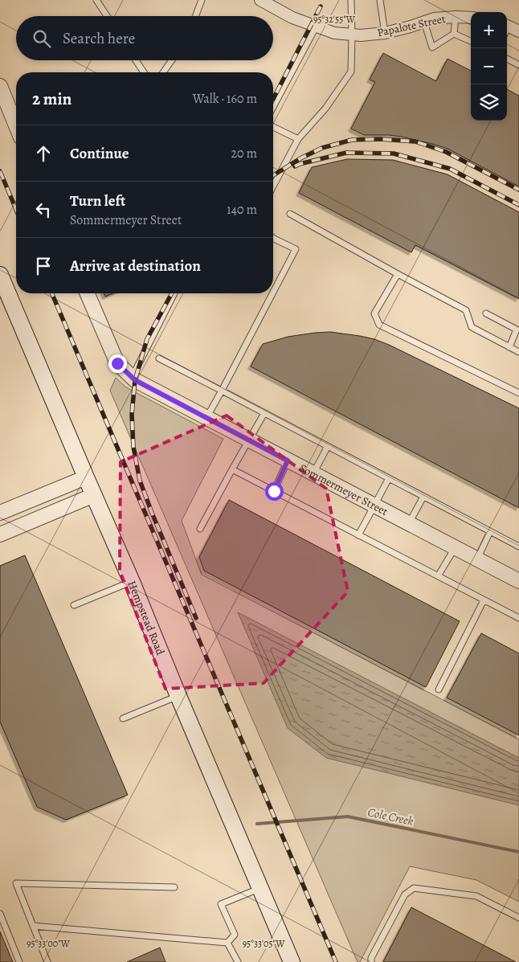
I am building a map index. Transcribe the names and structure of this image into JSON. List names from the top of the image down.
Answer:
{
  "streets": {
    "main road": ["Hempstead Road"],
    "street": ["Papalote Street", "Sommermeyer Street"]
  },
  "water": ["Cole Creek"],
  "page": {
    "map_buttons": ["+", "−"],
    "search": "Search here",
    "heading": ["2 min", "Walk · 160 m"],
    "list": [
      ["Continue", "20 m"],
      ["Turn left", "Sommermeyer Street", "140 m"],
      "Arrive at destination"
    ]
  },
  "coordinates": ["95°32'55\"W", "95°33'00\"W", "95°33'05\"W"]
}
